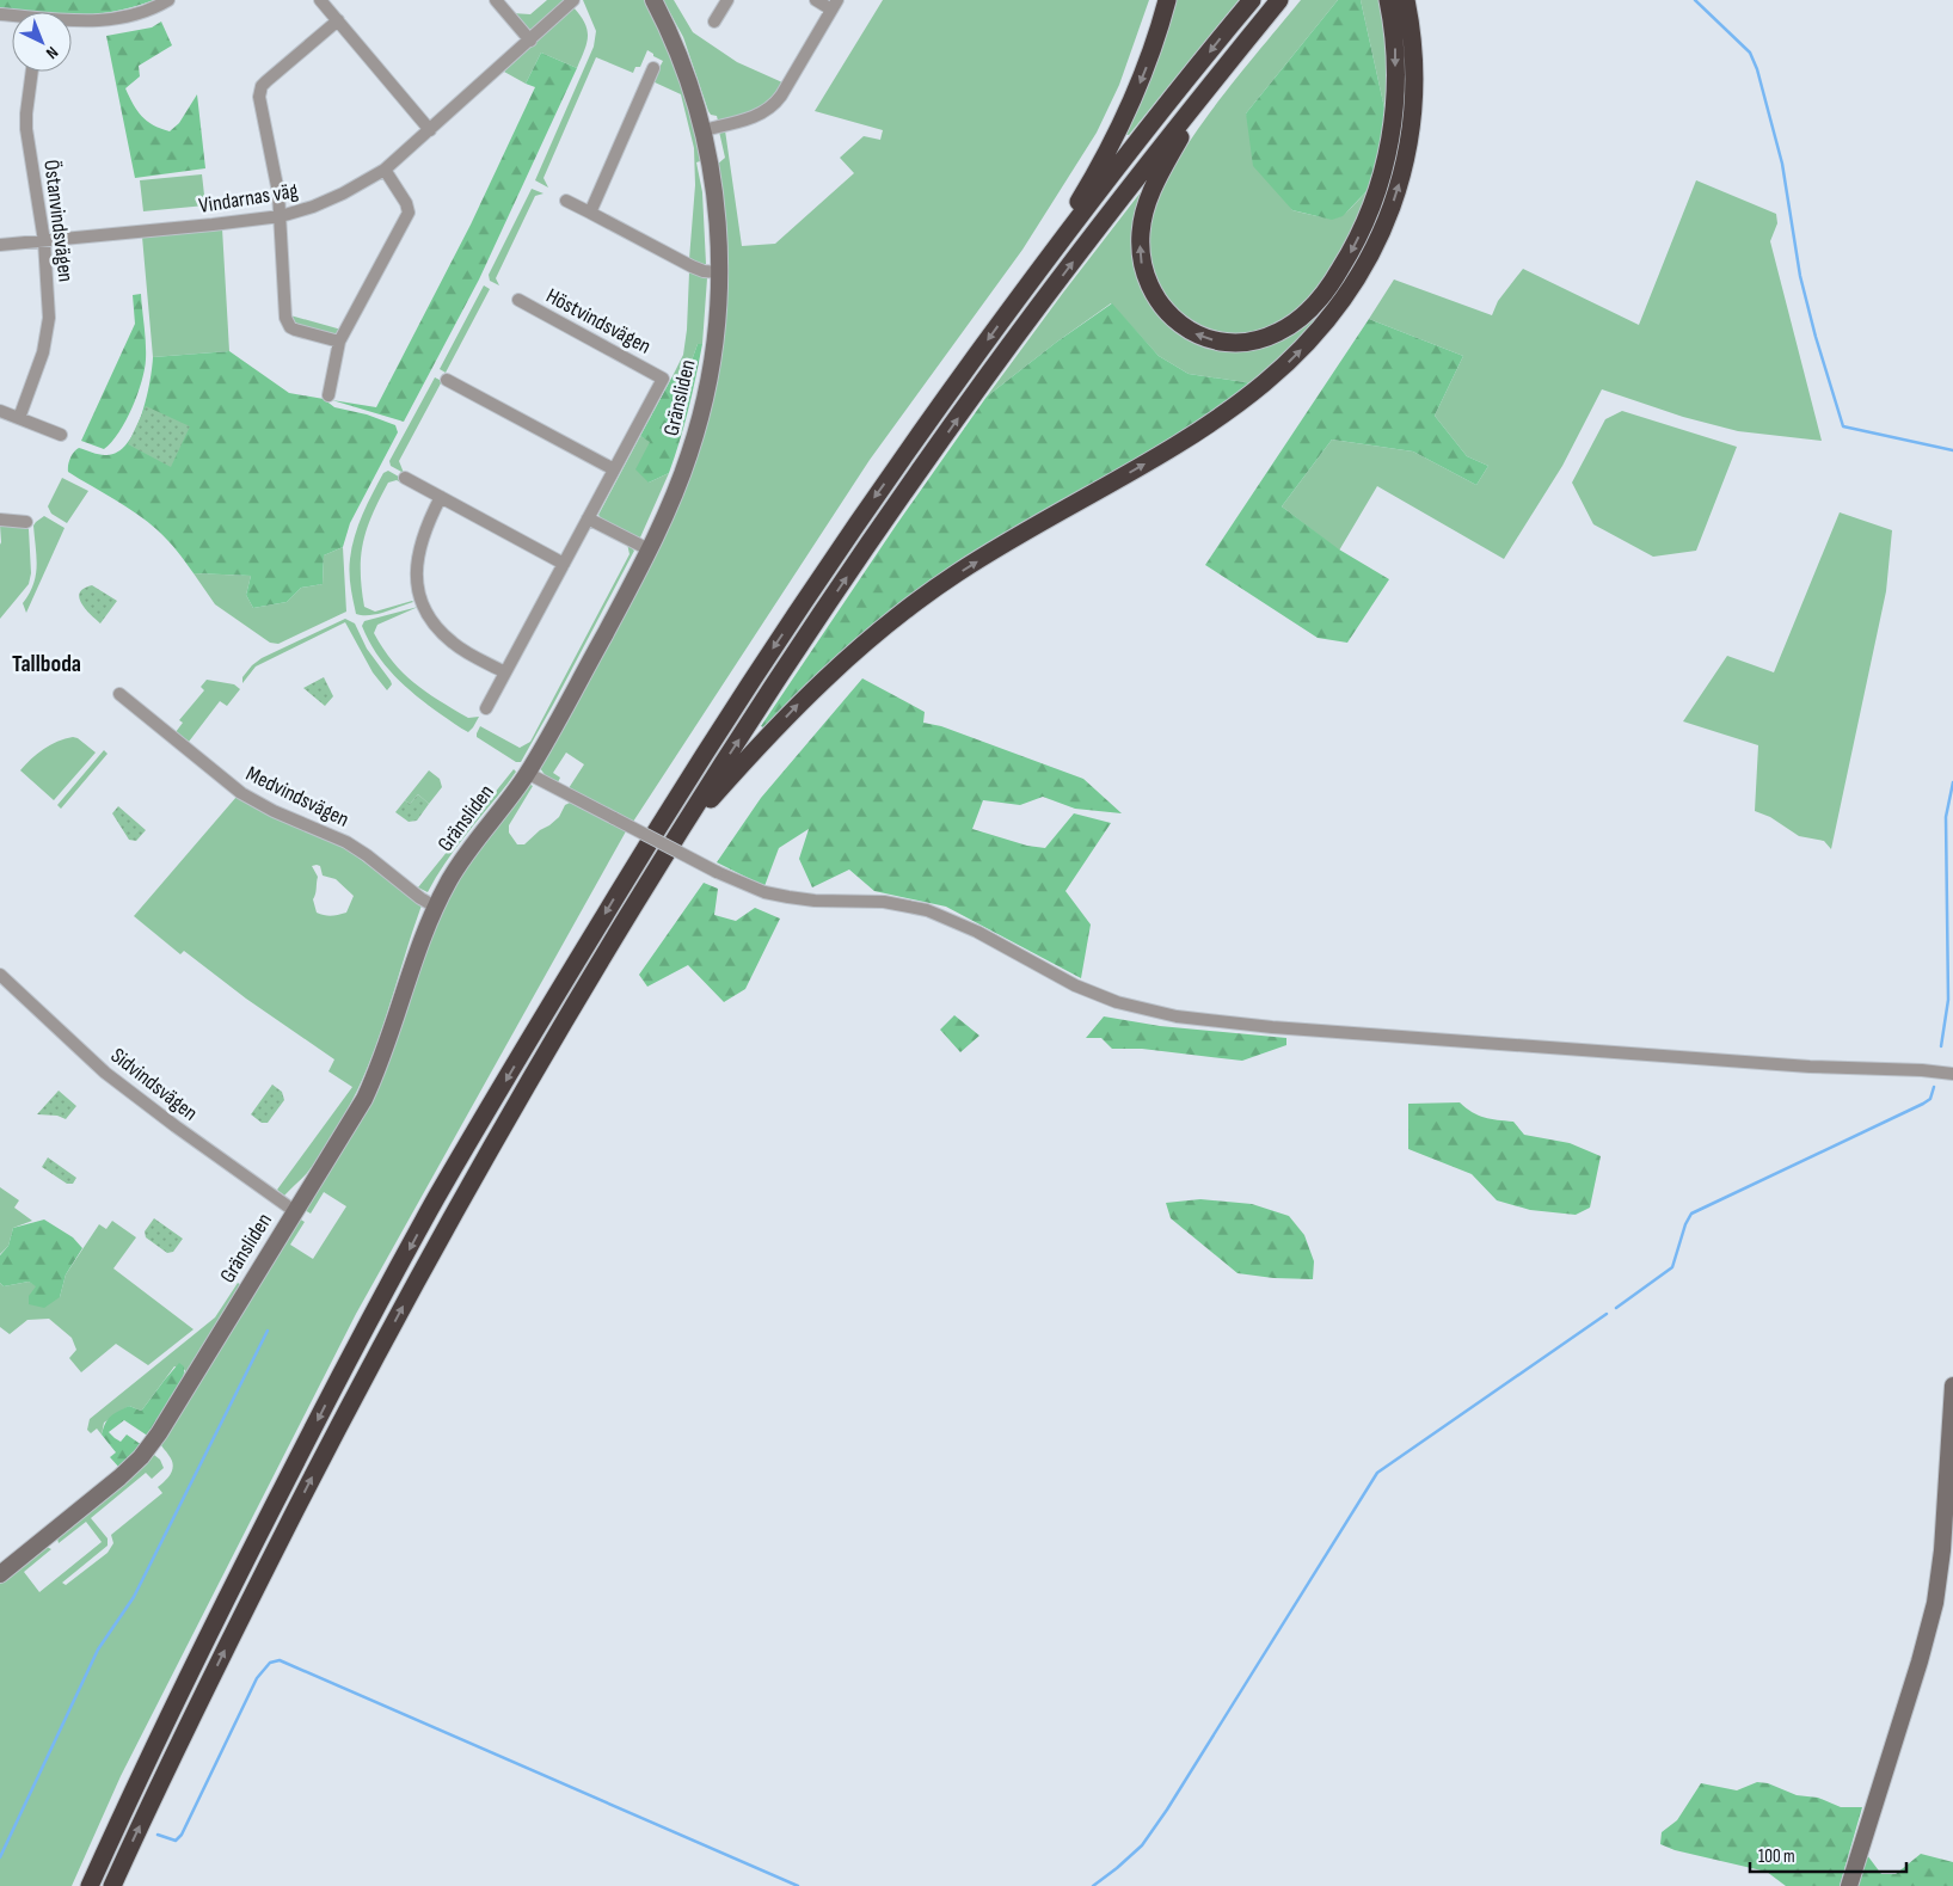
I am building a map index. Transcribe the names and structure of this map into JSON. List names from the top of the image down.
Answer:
{
  "streets": {
    "street": [
      "Vindarnas väg",
      "Östanvindsvägen",
      "Höstvindsvägen",
      "Gränsliden",
      "Medvindsvägen",
      "Sidvindsvägen"
    ]
  },
  "crossings": [
    ["Vindarnas väg", "Östanvindsvägen"],
    ["Gränsliden", "Medvindsvägen"],
    ["Gränsliden", "Sidvindsvägen"]
  ],
  "districts": ["Tallboda"],
  "scale_bar": "100 m",
  "north": "bottom right"
}
